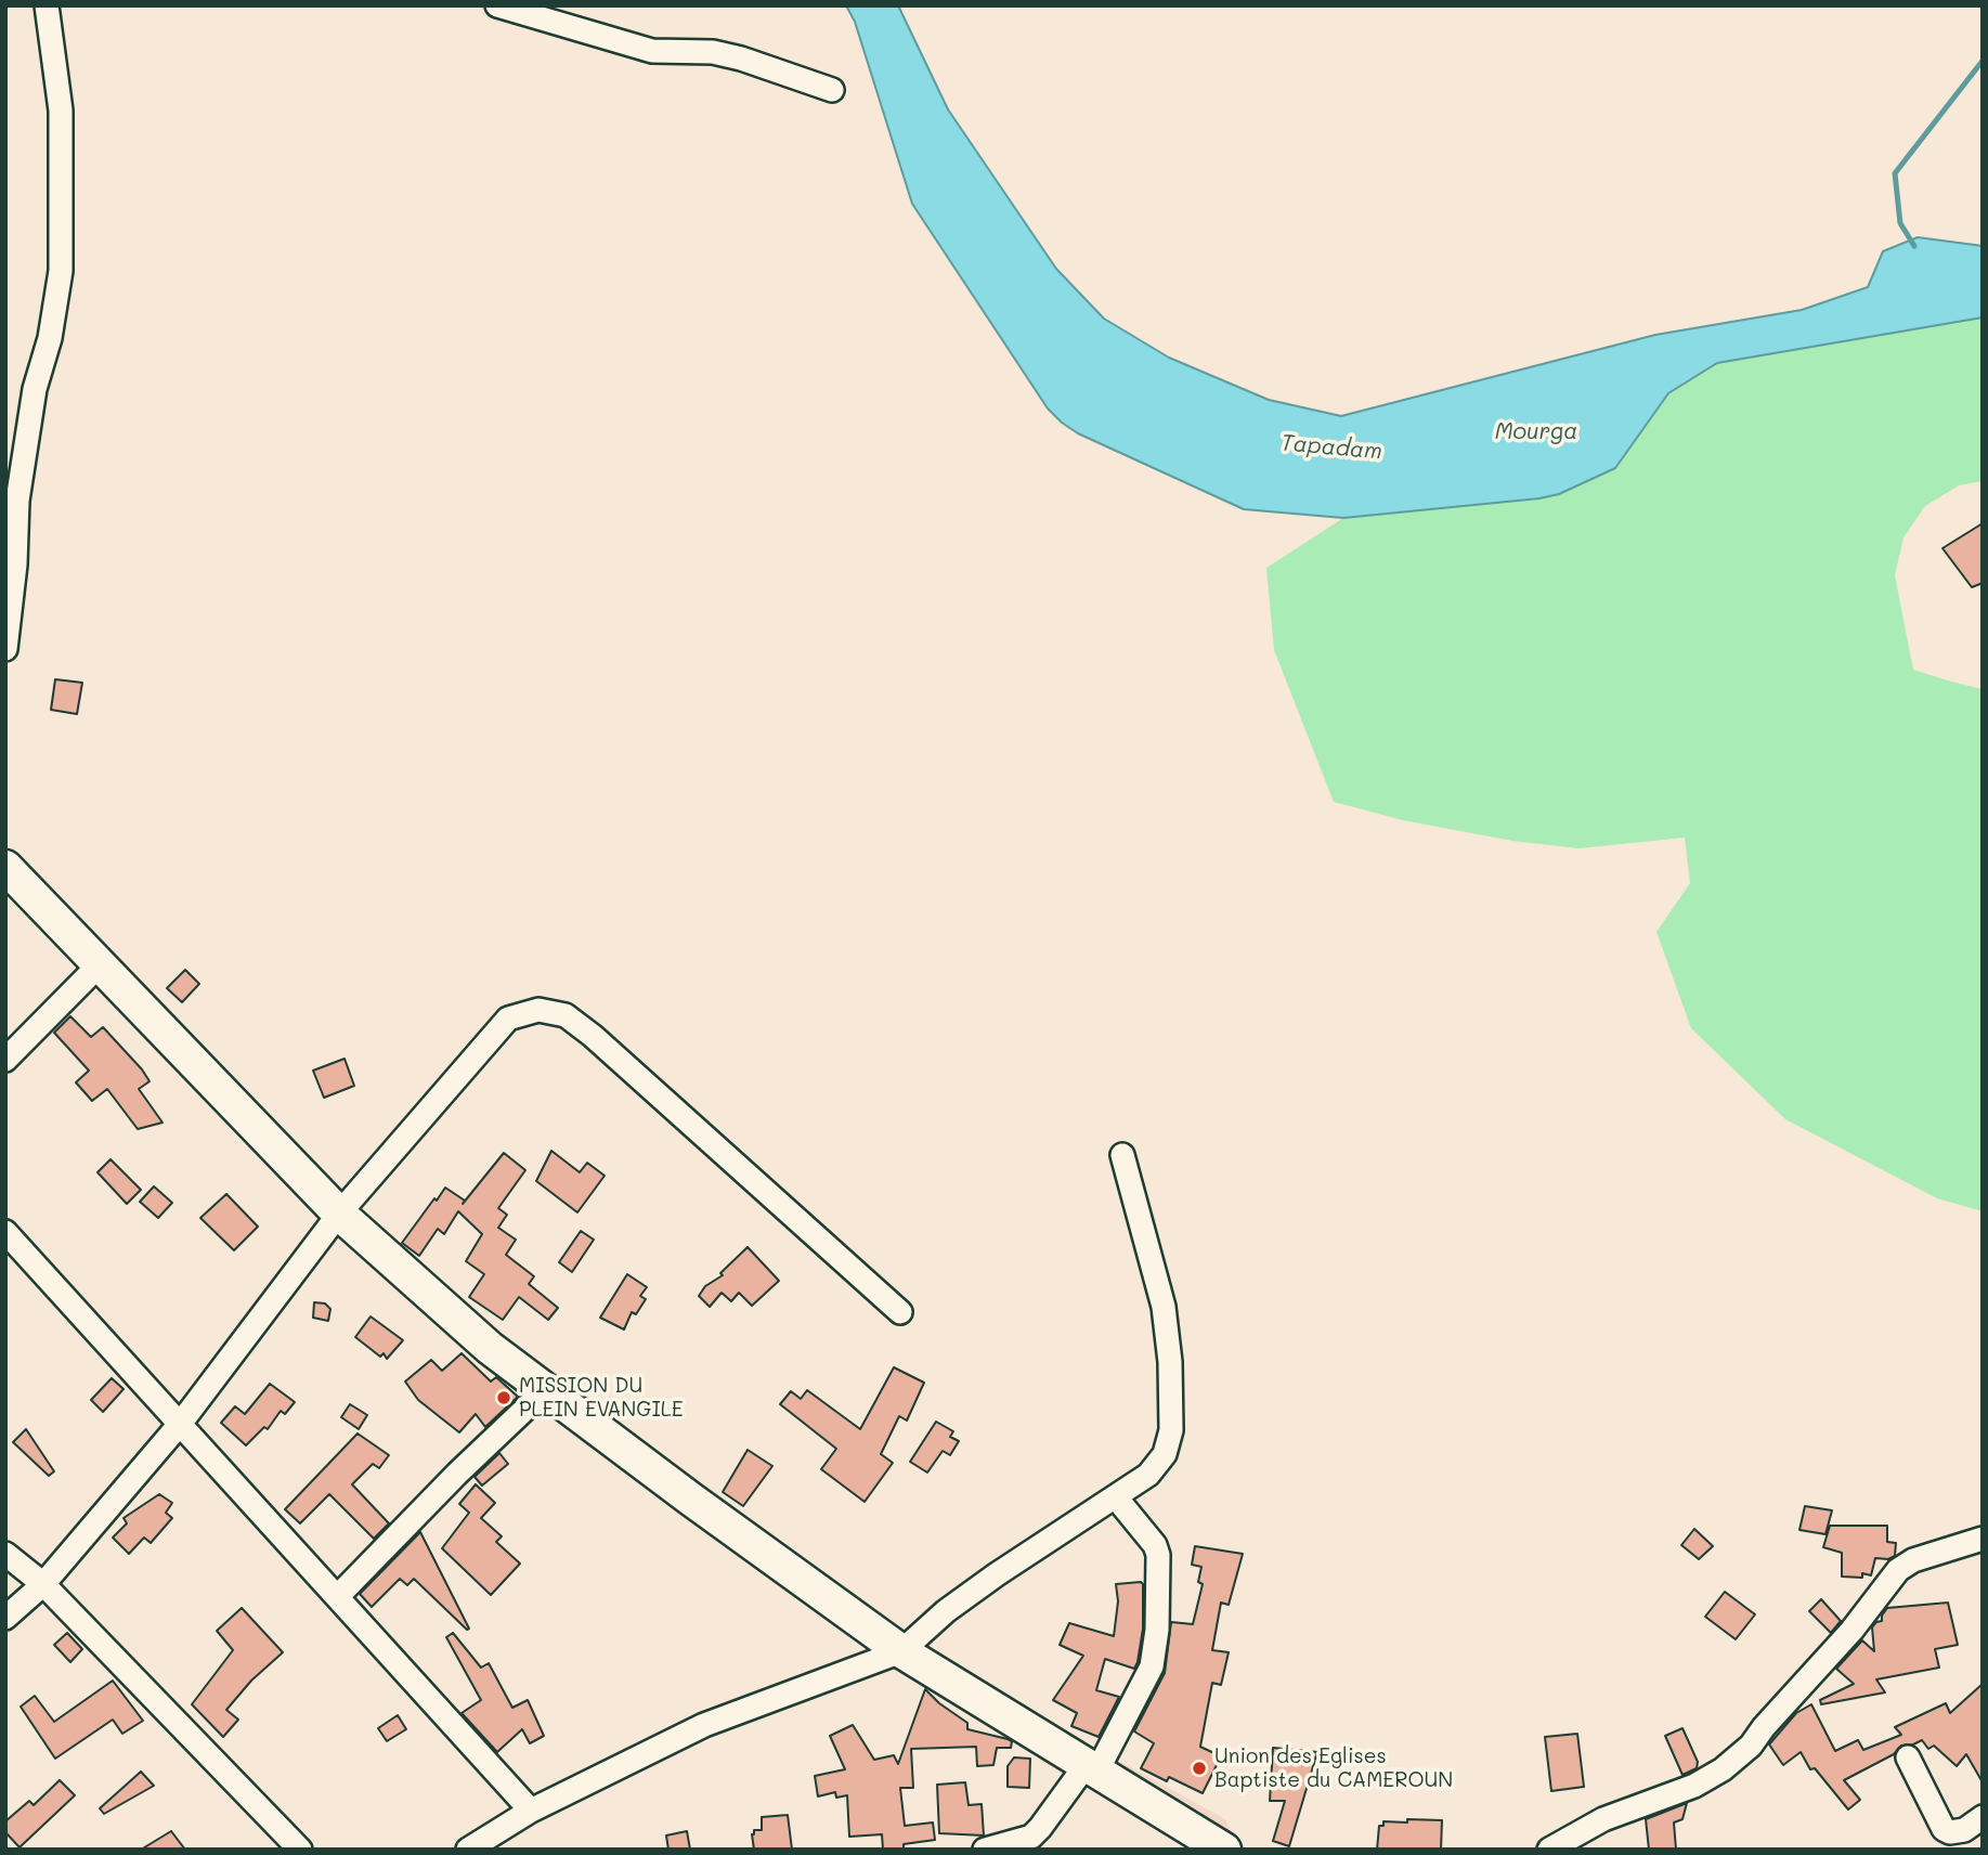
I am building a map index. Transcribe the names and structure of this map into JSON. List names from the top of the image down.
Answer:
{
  "water": ["Mourga", "Tapadam"],
  "places": ["MISSION DU PLEIN EVANGILE", "Union des Eglises Baptiste du CAMEROUN"]
}
